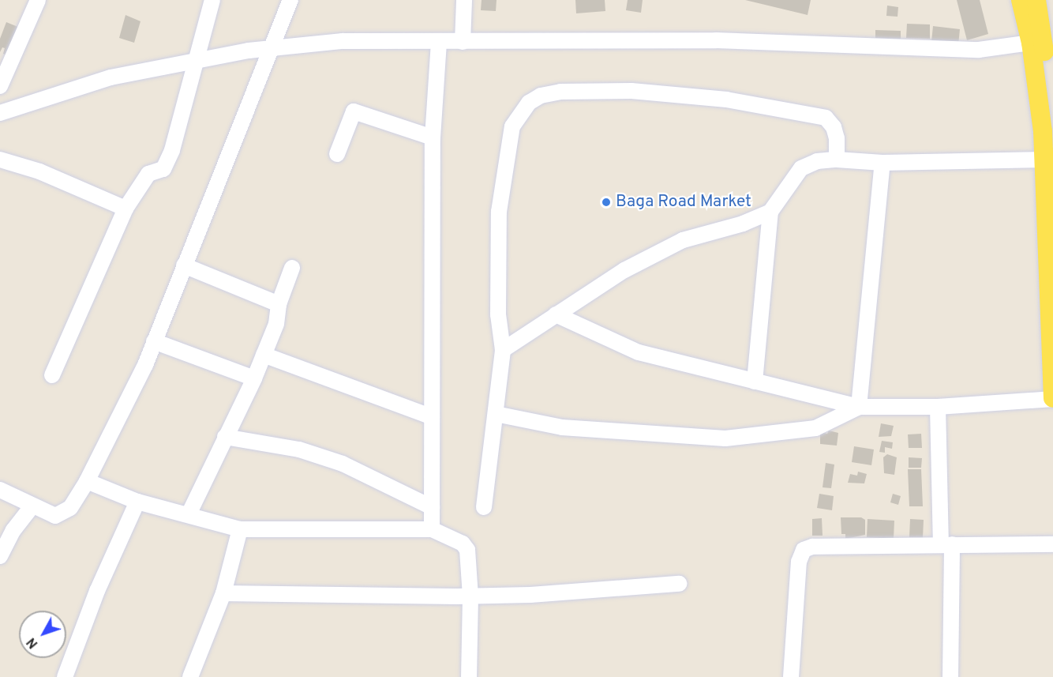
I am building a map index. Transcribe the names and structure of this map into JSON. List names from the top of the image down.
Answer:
{
  "places": ["Baga Road Market"],
  "north": "bottom left"
}
